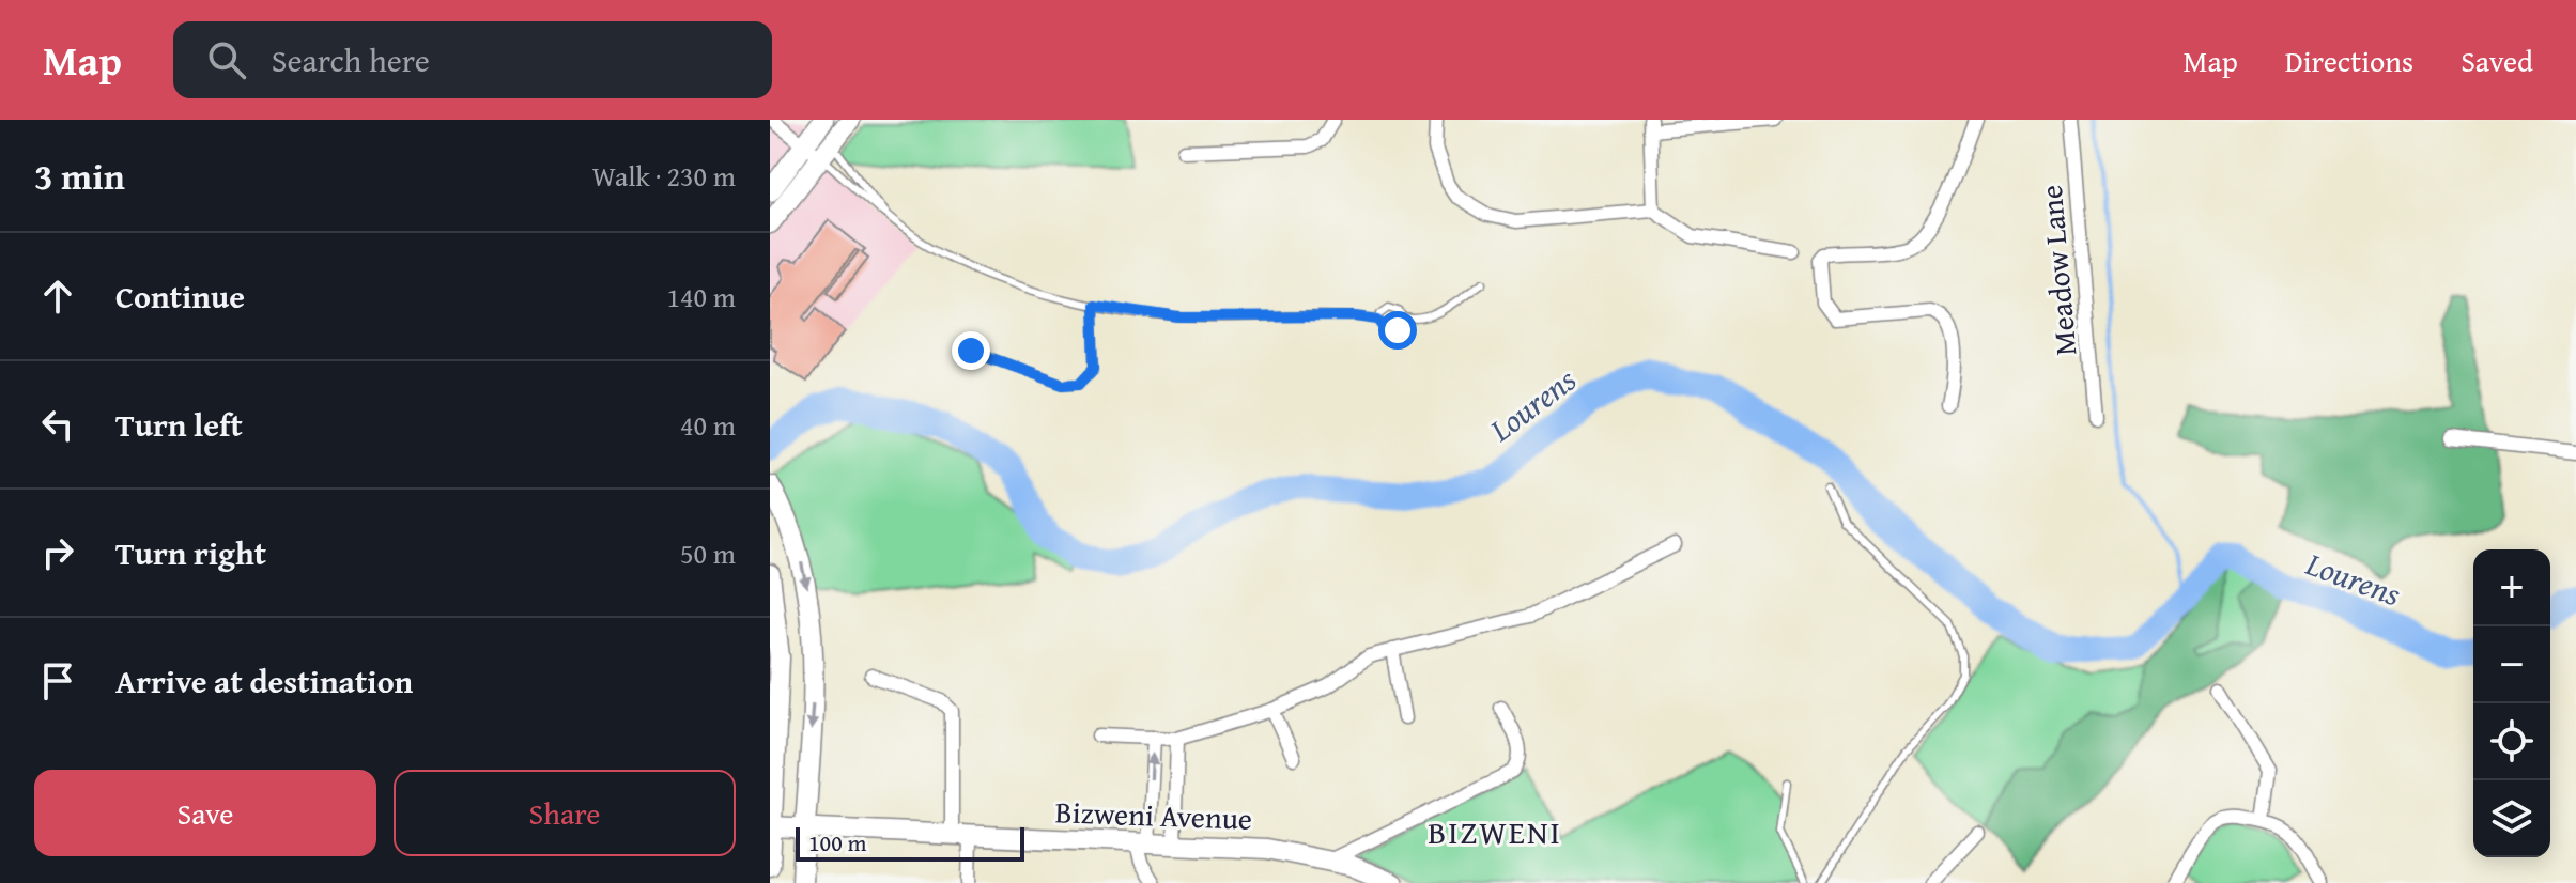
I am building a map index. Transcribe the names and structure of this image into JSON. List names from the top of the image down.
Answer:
{
  "streets": {
    "street": ["Meadow Lane", "Bizweni Avenue"]
  },
  "districts": ["BIZWENI"],
  "water": ["Lourens"],
  "scale_bar": "100 m",
  "page": {
    "header": "Map",
    "search": "Search here",
    "nav": ["Map", "Directions", "Saved"],
    "heading": ["3 min", "Walk · 230 m"],
    "list": [
      ["Continue", "140 m"],
      ["Turn left", "40 m"],
      ["Turn right", "50 m"],
      "Arrive at destination"
    ],
    "map_buttons": ["+", "−"],
    "buttons": ["Save", "Share"],
    "scale": "100 m"
  }
}
